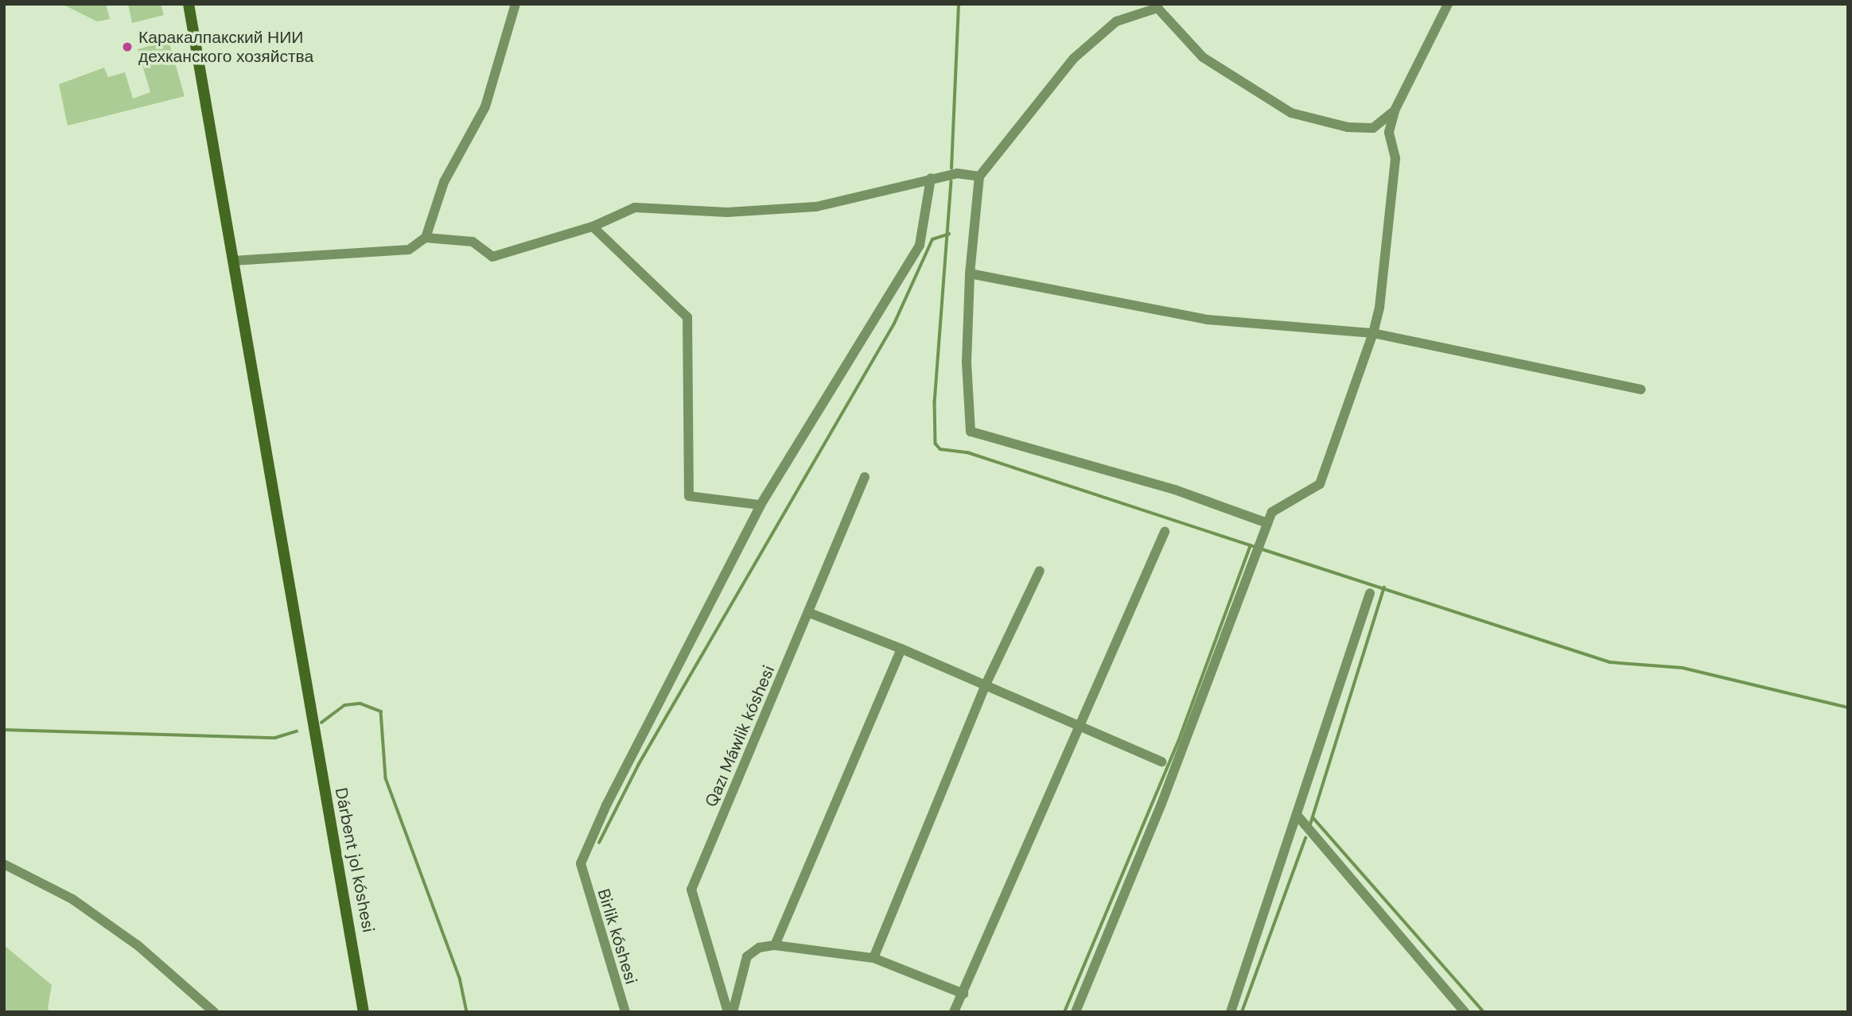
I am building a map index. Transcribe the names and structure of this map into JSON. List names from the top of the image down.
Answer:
{
  "streets": {
    "main road": ["Dárbent jol kóshesi"],
    "street": ["Qazı Máwlik kóshesi", "Birlik kóshesi"]
  },
  "places": ["Каракалпакский НИИ дехканского хозяйства"]
}
